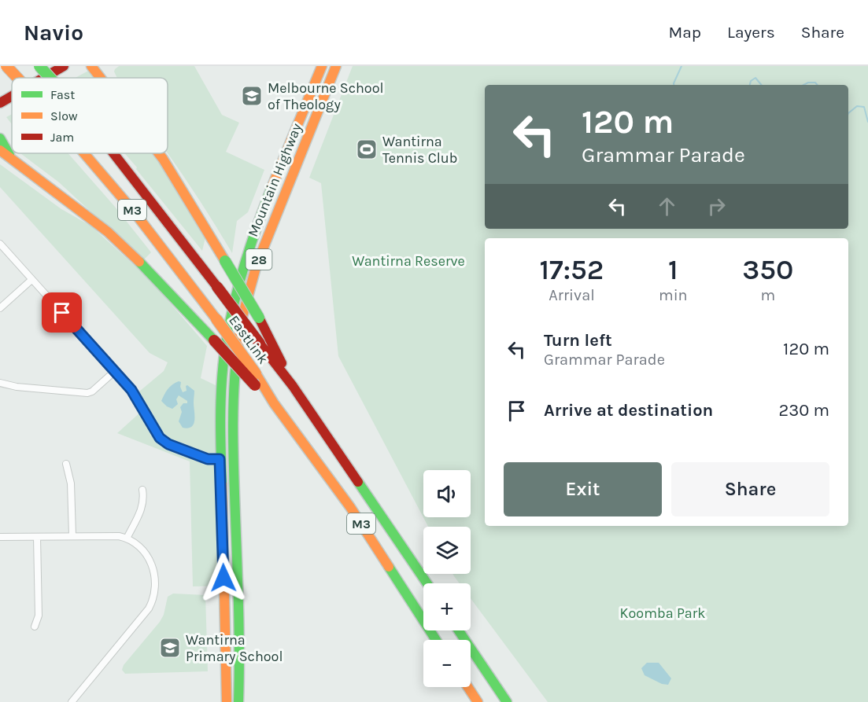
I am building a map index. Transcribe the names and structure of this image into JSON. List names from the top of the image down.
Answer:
{
  "streets": {
    "main road": [
      "Mountain Highway",
      "M3",
      "28",
      "EastLink"
    ]
  },
  "parks": ["Wantirna Reserve", "Koomba Park"],
  "places": {
    "school or university": ["Melbourne School of Theology", "Wantirna Primary School"],
    "sports": ["Wantirna Tennis Club"]
  },
  "legend": ["Fast", "Slow", "Jam"],
  "page": {
    "header": "Navio",
    "nav": ["Map", "Layers", "Share"],
    "turn": ["120 m", "Grammar Parade"],
    "eta": [
      "17:52",
      "Arrival",
      "1",
      "min",
      "350",
      "m"
    ],
    "list": [
      {
        "name": "Turn left",
        "note": "Grammar Parade",
        "value": "120 m"
      },
      {
        "name": "Arrive at destination",
        "value": "230 m"
      }
    ],
    "buttons": ["Exit", "Share"],
    "map_buttons": ["+", "−"]
  }
}
